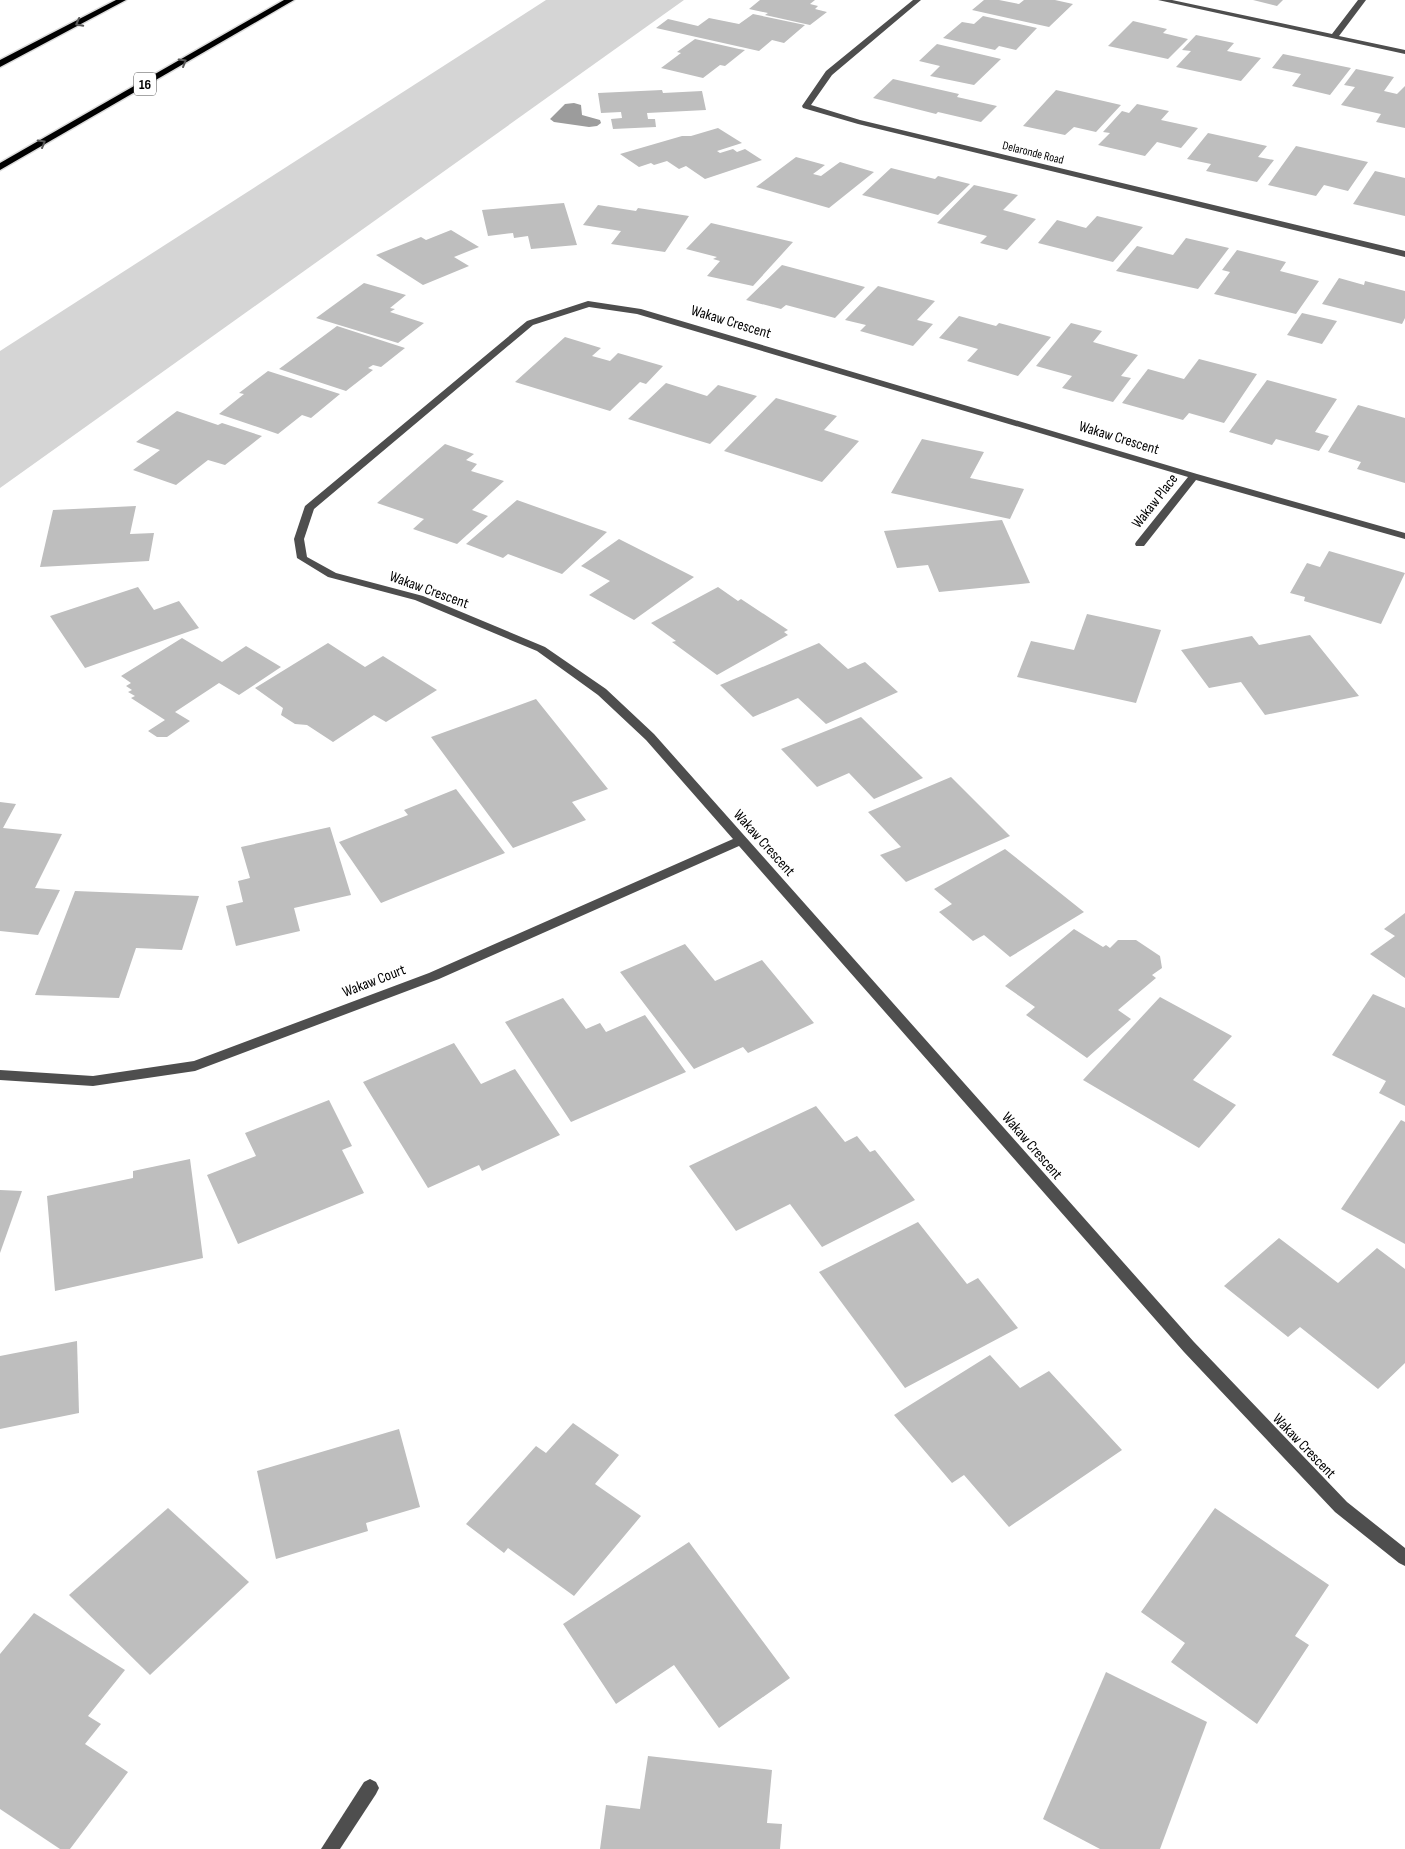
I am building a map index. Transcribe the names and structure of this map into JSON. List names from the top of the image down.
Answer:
{
  "streets": {
    "highway": ["16"],
    "street": [
      "Delaronde Road",
      "Wakaw Crescent",
      "Wakaw Place",
      "Wakaw Court"
    ]
  },
  "crossings": [
    ["Wakaw Crescent", "Wakaw Place"],
    ["Wakaw Crescent", "Wakaw Court"]
  ]
}
